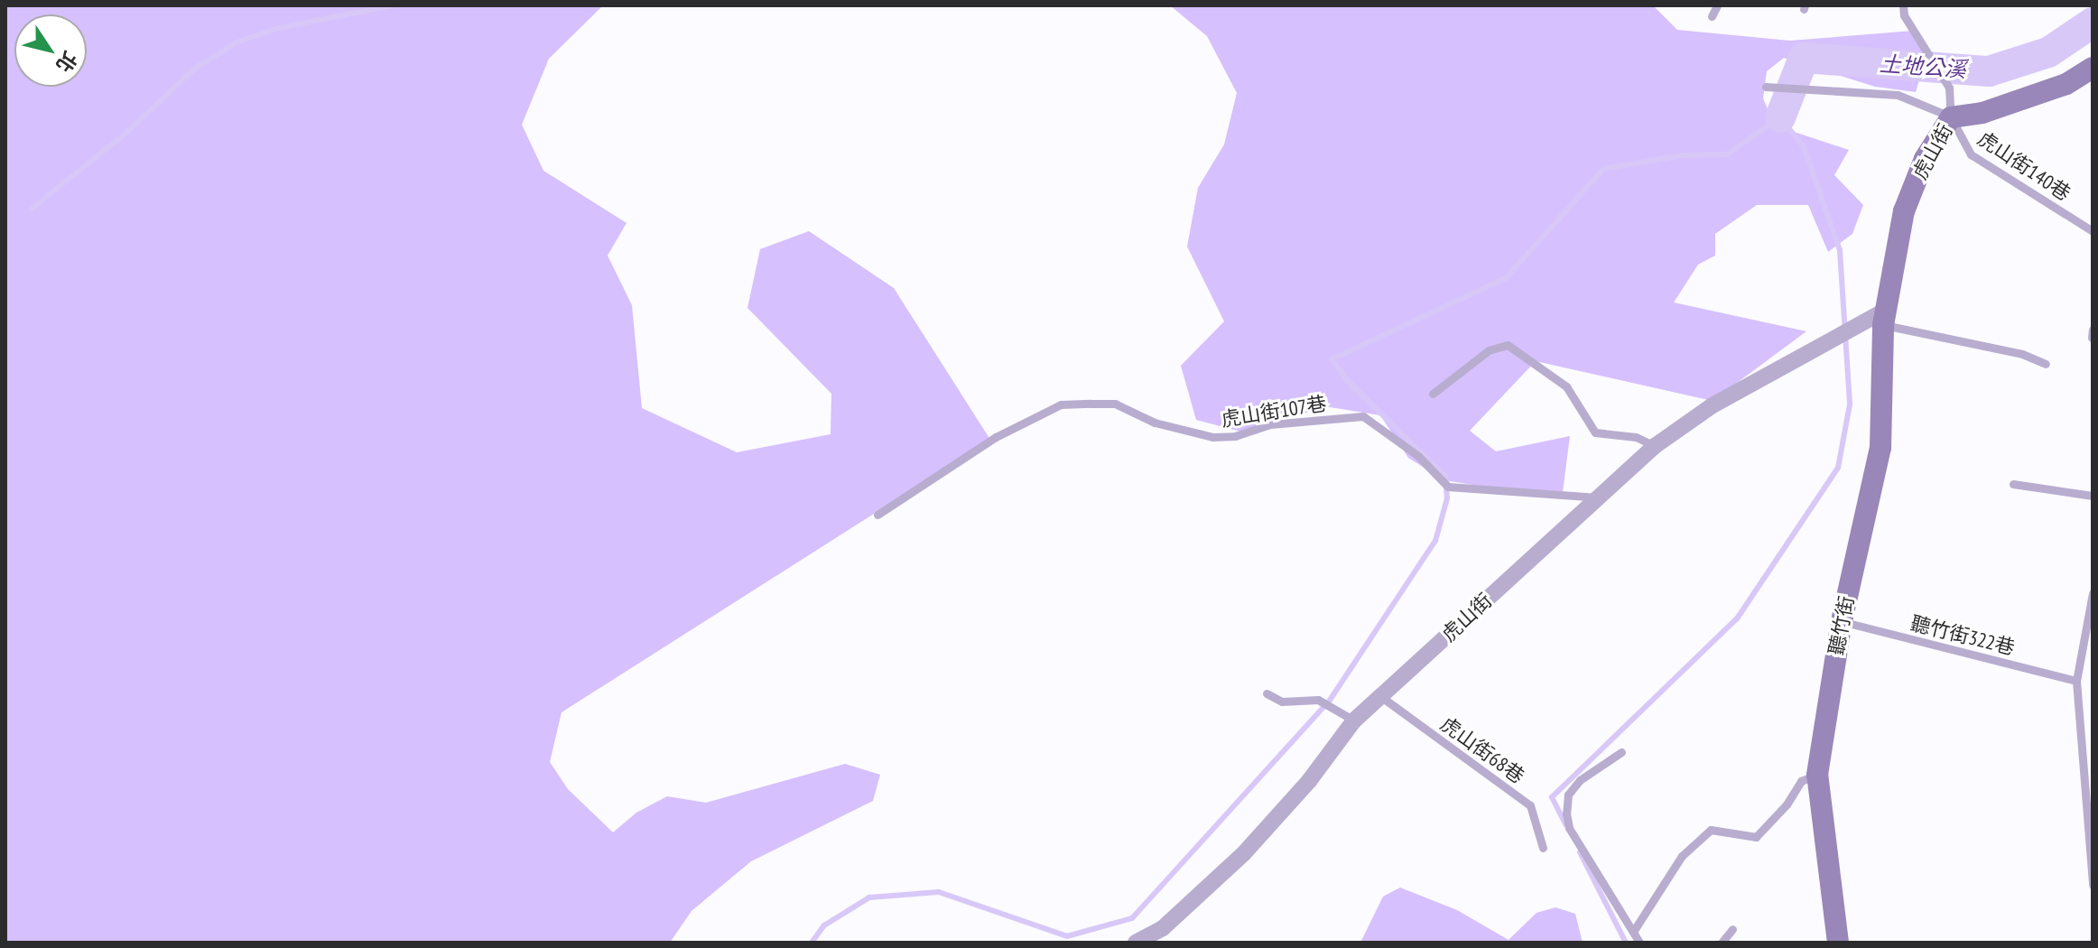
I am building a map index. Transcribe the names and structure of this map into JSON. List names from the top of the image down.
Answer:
{
  "streets": {
    "street": ["虎山街", "聽竹街"],
    "lane": [
      "虎山街140巷",
      "虎山街107巷",
      "聽竹街322巷",
      "虎山街68巷"
    ]
  },
  "crossings": [
    ["虎山街", "虎山街140巷"],
    ["虎山街", "虎山街107巷"],
    ["虎山街", "聽竹街"],
    ["虎山街", "虎山街68巷"],
    ["聽竹街", "聽竹街322巷"]
  ],
  "water": ["土地公溪"],
  "north": "bottom right"
}
